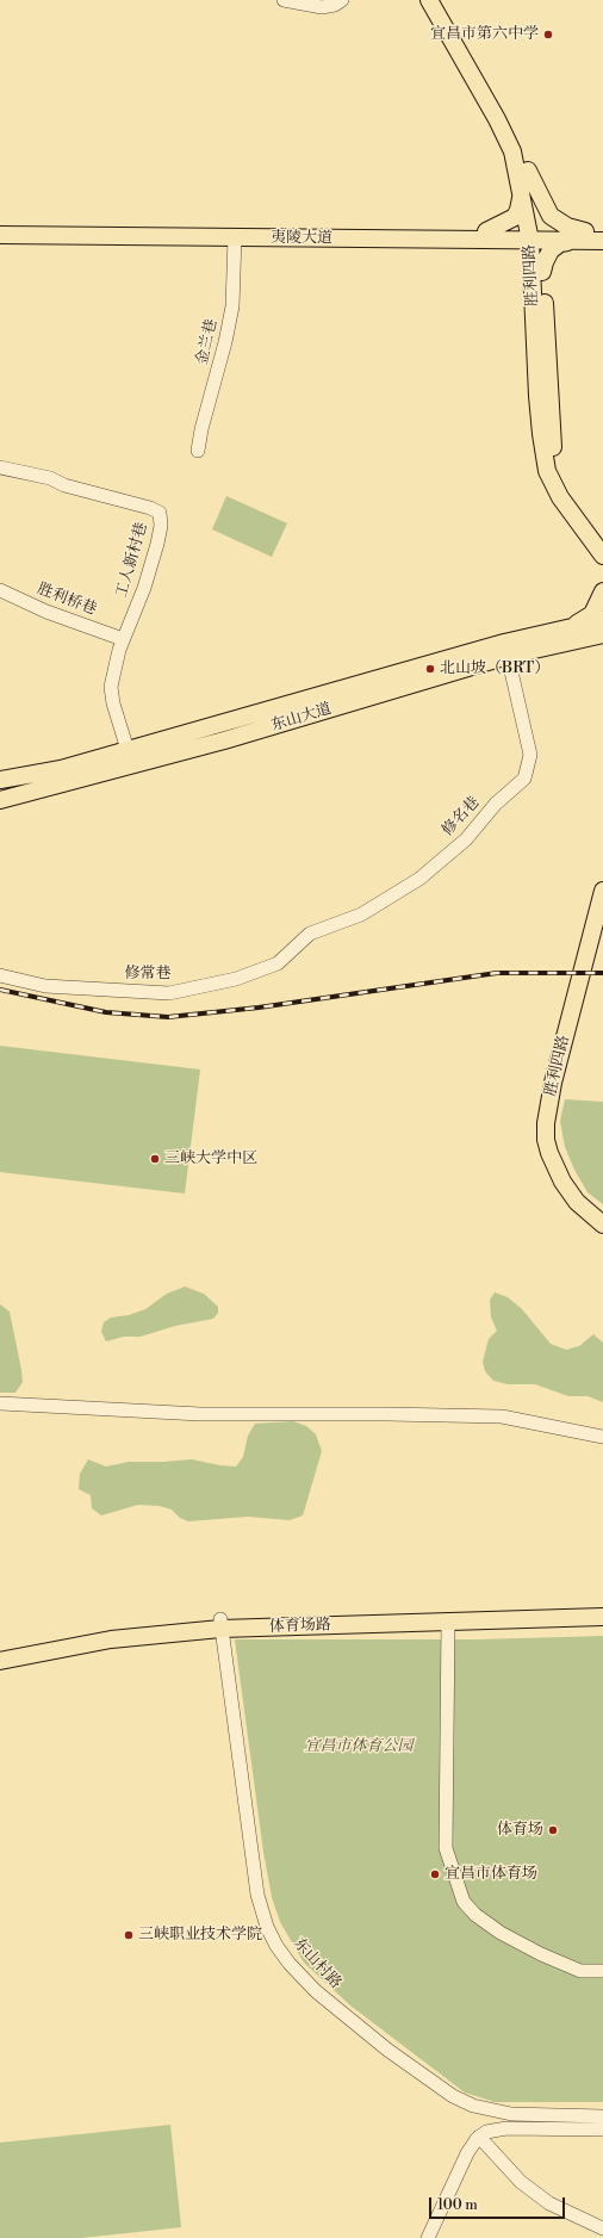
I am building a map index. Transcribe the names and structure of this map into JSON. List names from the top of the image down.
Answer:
{
  "streets": {
    "main road": [
      "夷陵大道",
      "胜利四路",
      "东山大道",
      "体育场路"
    ],
    "street": [
      "金兰巷",
      "工人新村巷",
      "胜利桥巷",
      "修名巷",
      "修常巷",
      "东山村路"
    ]
  },
  "crossings": [
    ["夷陵大道", "胜利四路"],
    ["夷陵大道", "金兰巷"],
    ["工人新村巷", "胜利桥巷"],
    ["工人新村巷", "东山大道"],
    ["东山大道", "修名巷"],
    ["修名巷", "修常巷"],
    ["体育场路", "东山村路"]
  ],
  "parks": ["宜昌市体育公园"],
  "places": [
    "宜昌市第六中学",
    "北山坡（BRT）",
    "三峡大学中区",
    "体育场",
    "宜昌市体育场",
    "三峡职业技术学院"
  ],
  "scale_bar": "100 m"
}
